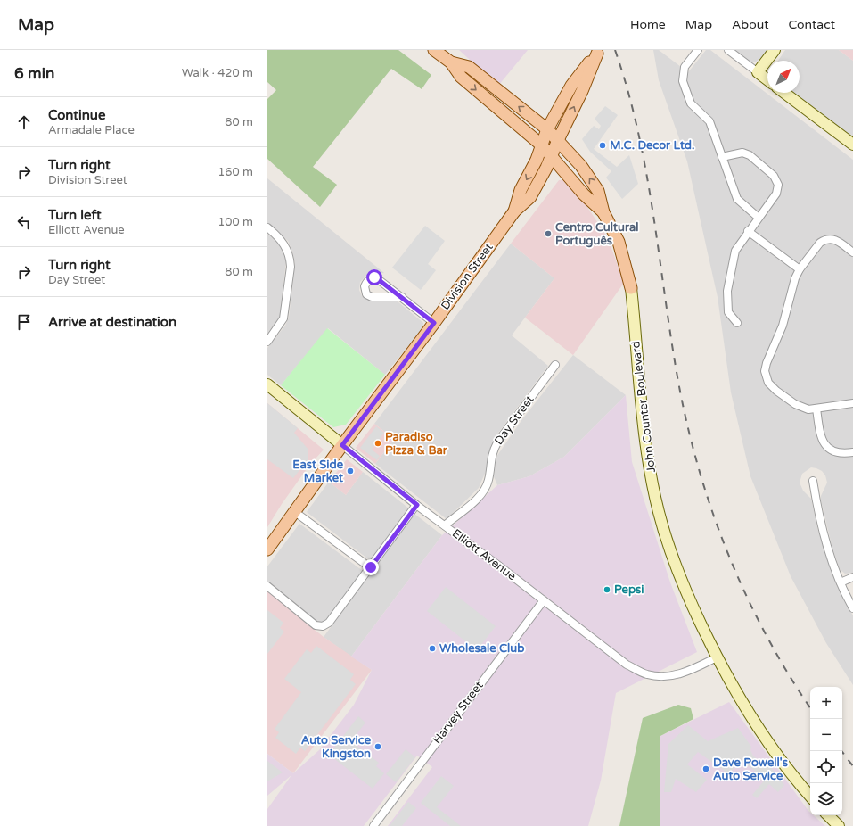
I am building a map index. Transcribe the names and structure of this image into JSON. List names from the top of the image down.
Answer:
{
  "streets": {
    "main road": ["Division Street", "John Counter Boulevard", "Elliott Avenue"],
    "street": ["Day Street", "Harvey Street"]
  },
  "crossings": [
    ["Division Street", "Elliott Avenue"],
    ["John Counter Boulevard", "Elliott Avenue"],
    ["Day Street", "Elliott Avenue"],
    ["Elliott Avenue", "Harvey Street"]
  ],
  "places": [
    "M.C. Decor Ltd.",
    "Centro Cultural Português",
    "Paradiso Pizza & Bar",
    "East Side Market",
    "Pepsi",
    "Wholesale Club",
    "Auto Service Kingston",
    "Dave Powell's Auto Service"
  ],
  "north": "top right",
  "page": {
    "header": "Map",
    "nav": [
      "Home",
      "Map",
      "About",
      "Contact"
    ],
    "heading": ["6 min", "Walk · 420 m"],
    "list": [
      ["Continue", "Armadale Place", "80 m"],
      ["Turn right", "Division Street", "160 m"],
      ["Turn left", "Elliott Avenue", "100 m"],
      ["Turn right", "Day Street", "80 m"],
      "Arrive at destination"
    ],
    "map_buttons": ["+", "−"]
  }
}
